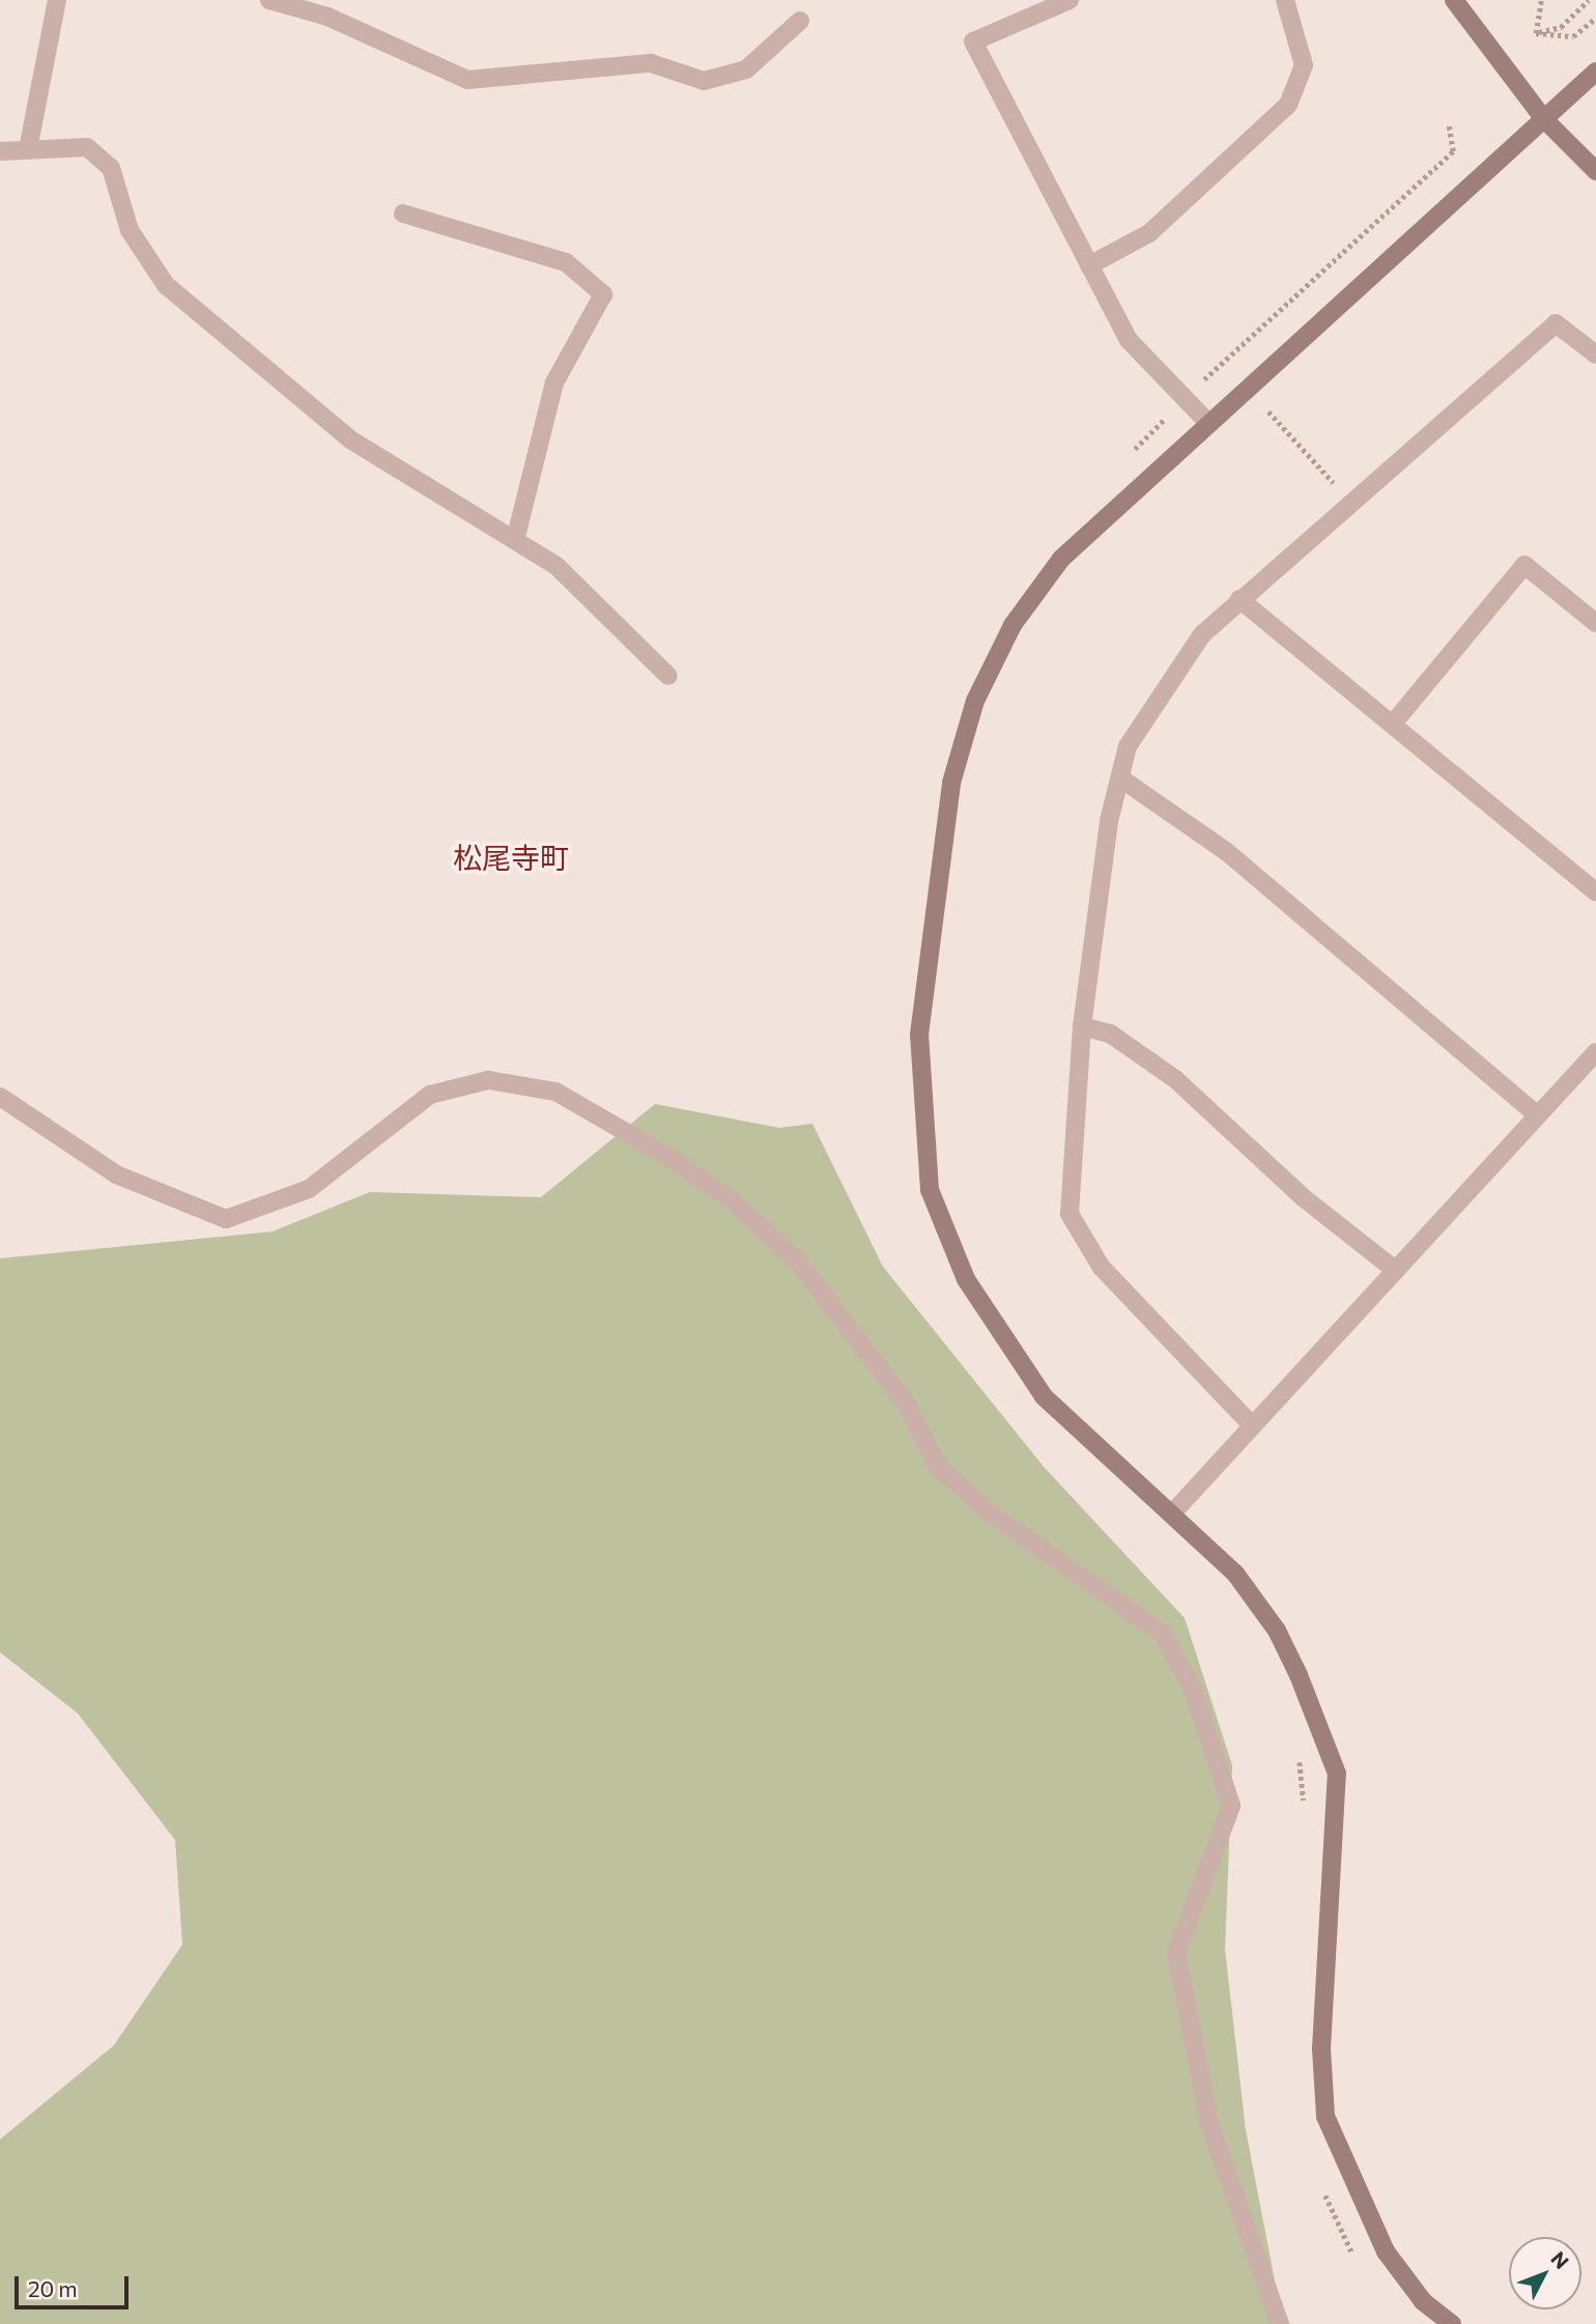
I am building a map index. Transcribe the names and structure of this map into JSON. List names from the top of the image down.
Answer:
{
  "districts": ["松尾寺町"],
  "scale_bar": "20 m",
  "north": "top right"
}
